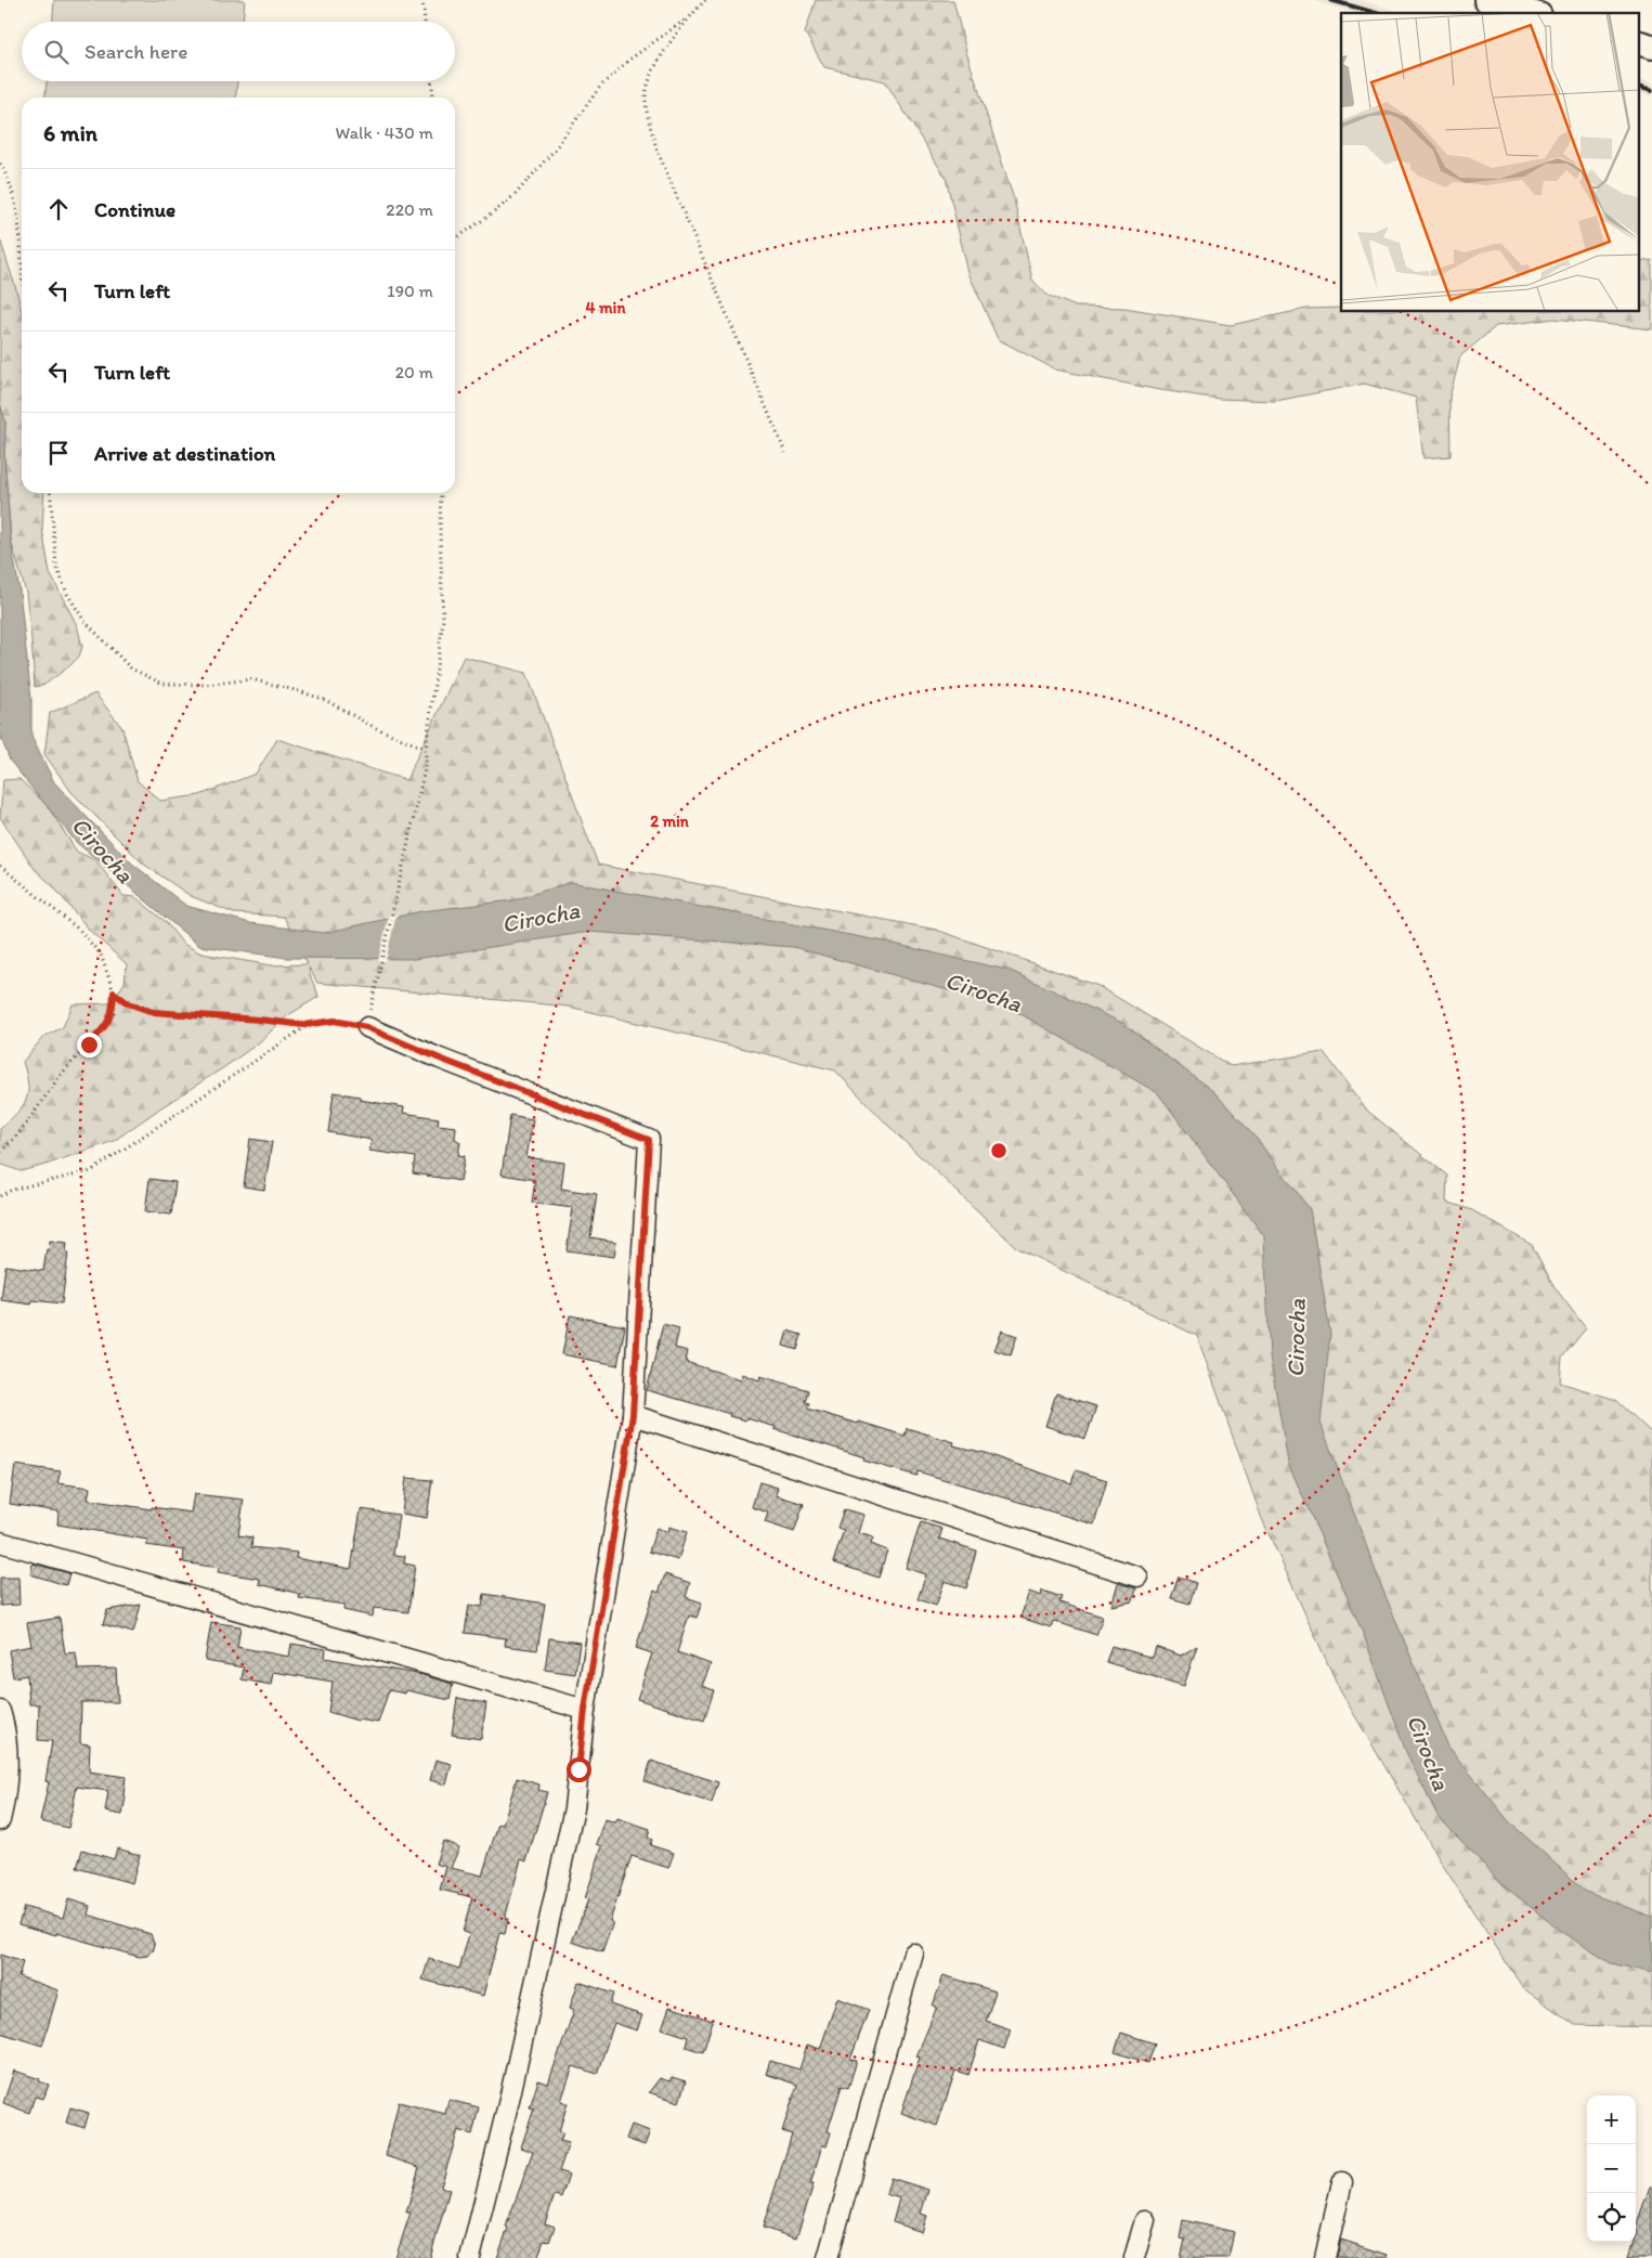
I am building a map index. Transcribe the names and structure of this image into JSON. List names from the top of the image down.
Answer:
{
  "water": ["Cirocha"],
  "page": {
    "search": "Search here",
    "heading": ["6 min", "Walk · 430 m"],
    "list": [
      ["Continue", "220 m"],
      ["Turn left", "190 m"],
      ["Turn left", "20 m"],
      "Arrive at destination"
    ],
    "map_buttons": ["+", "−"]
  },
  "rings": ["4 min", "2 min"]
}
